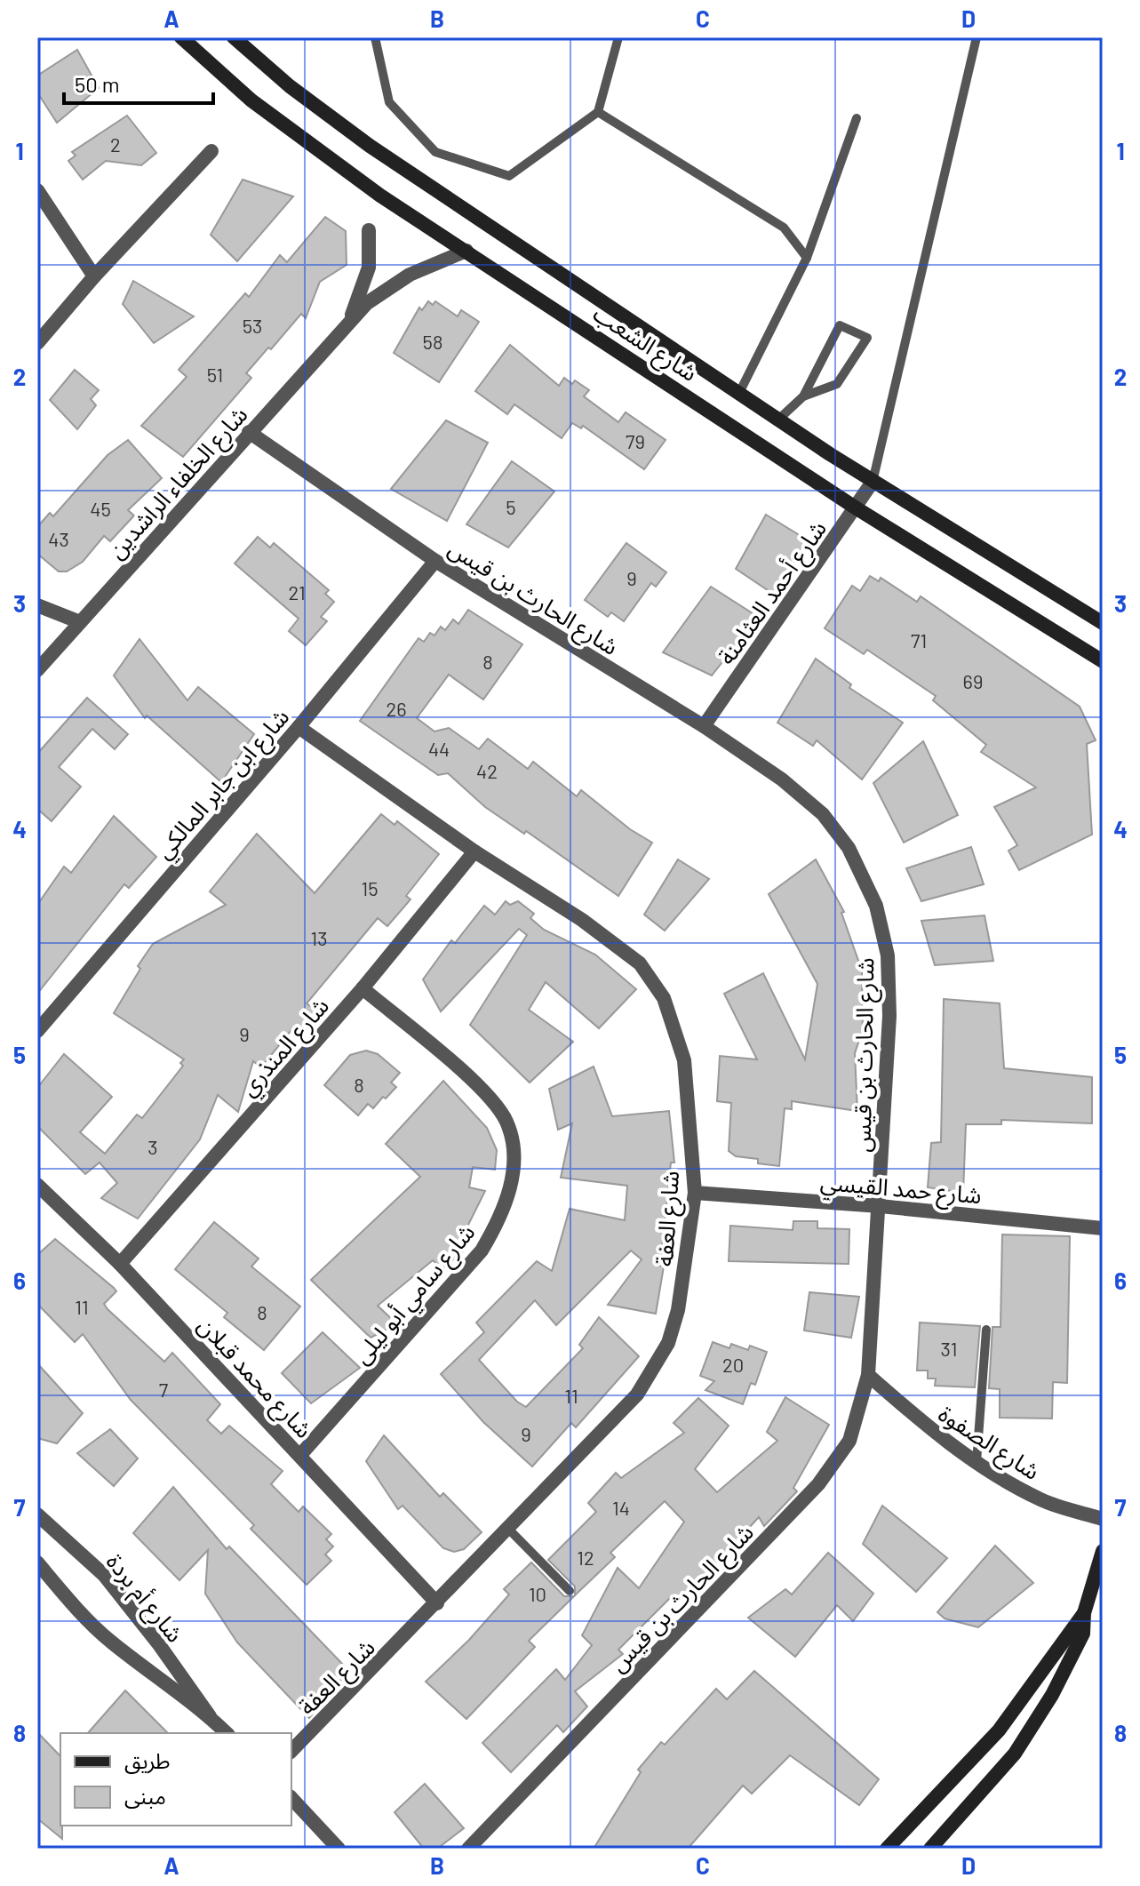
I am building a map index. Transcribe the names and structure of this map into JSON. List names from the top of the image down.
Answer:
{
  "streets": {
    "street": [
      "شارع الشعب",
      "شارع الخلفاء الراشدين",
      "شارع أحمد العثامنة",
      "شارع الحارث بن قيس",
      "شارع ابن جابر المالكي",
      "شارع المنذري",
      "شارع حمد القيسي",
      "شارع العفة",
      "شارع سامي أبو ليلى",
      "شارع محمد قبلان",
      "شارع الصفوة",
      "شارع أم بردة"
    ]
  },
  "crossings": [
    ["شارع الشعب", "شارع الخلفاء الراشدين"],
    ["شارع الشعب", "شارع أحمد العثامنة"],
    ["شارع الخلفاء الراشدين", "شارع الحارث بن قيس"],
    ["شارع أحمد العثامنة", "شارع الحارث بن قيس"],
    ["شارع الحارث بن قيس", "شارع ابن جابر المالكي"],
    ["شارع الحارث بن قيس", "شارع حمد القيسي"],
    ["شارع الحارث بن قيس", "شارع الصفوة"],
    ["شارع ابن جابر المالكي", "شارع العفة"],
    ["شارع المنذري", "شارع العفة"],
    ["شارع المنذري", "شارع سامي أبو ليلى"],
    ["شارع المنذري", "شارع محمد قبلان"],
    ["شارع حمد القيسي", "شارع العفة"],
    ["شارع العفة", "شارع محمد قبلان"],
    ["شارع سامي أبو ليلى", "شارع محمد قبلان"]
  ],
  "house_numbers": [
    "2",
    "53",
    "58",
    "51",
    "79",
    "5",
    "45",
    "43",
    "9",
    "21",
    "71",
    "8",
    "69",
    "26",
    "44",
    "42",
    "15",
    "13",
    "9",
    "8",
    "3",
    "11",
    "8",
    "31",
    "20",
    "7",
    "11",
    "9",
    "14",
    "12",
    "10"
  ],
  "legend": ["طريق", "مبنى"],
  "scale_bar": "50 m",
  "grid": {
    "columns": [
      "A",
      "B",
      "C",
      "D"
    ],
    "rows": [
      "1",
      "2",
      "3",
      "4",
      "5",
      "6",
      "7",
      "8"
    ]
  }
}
